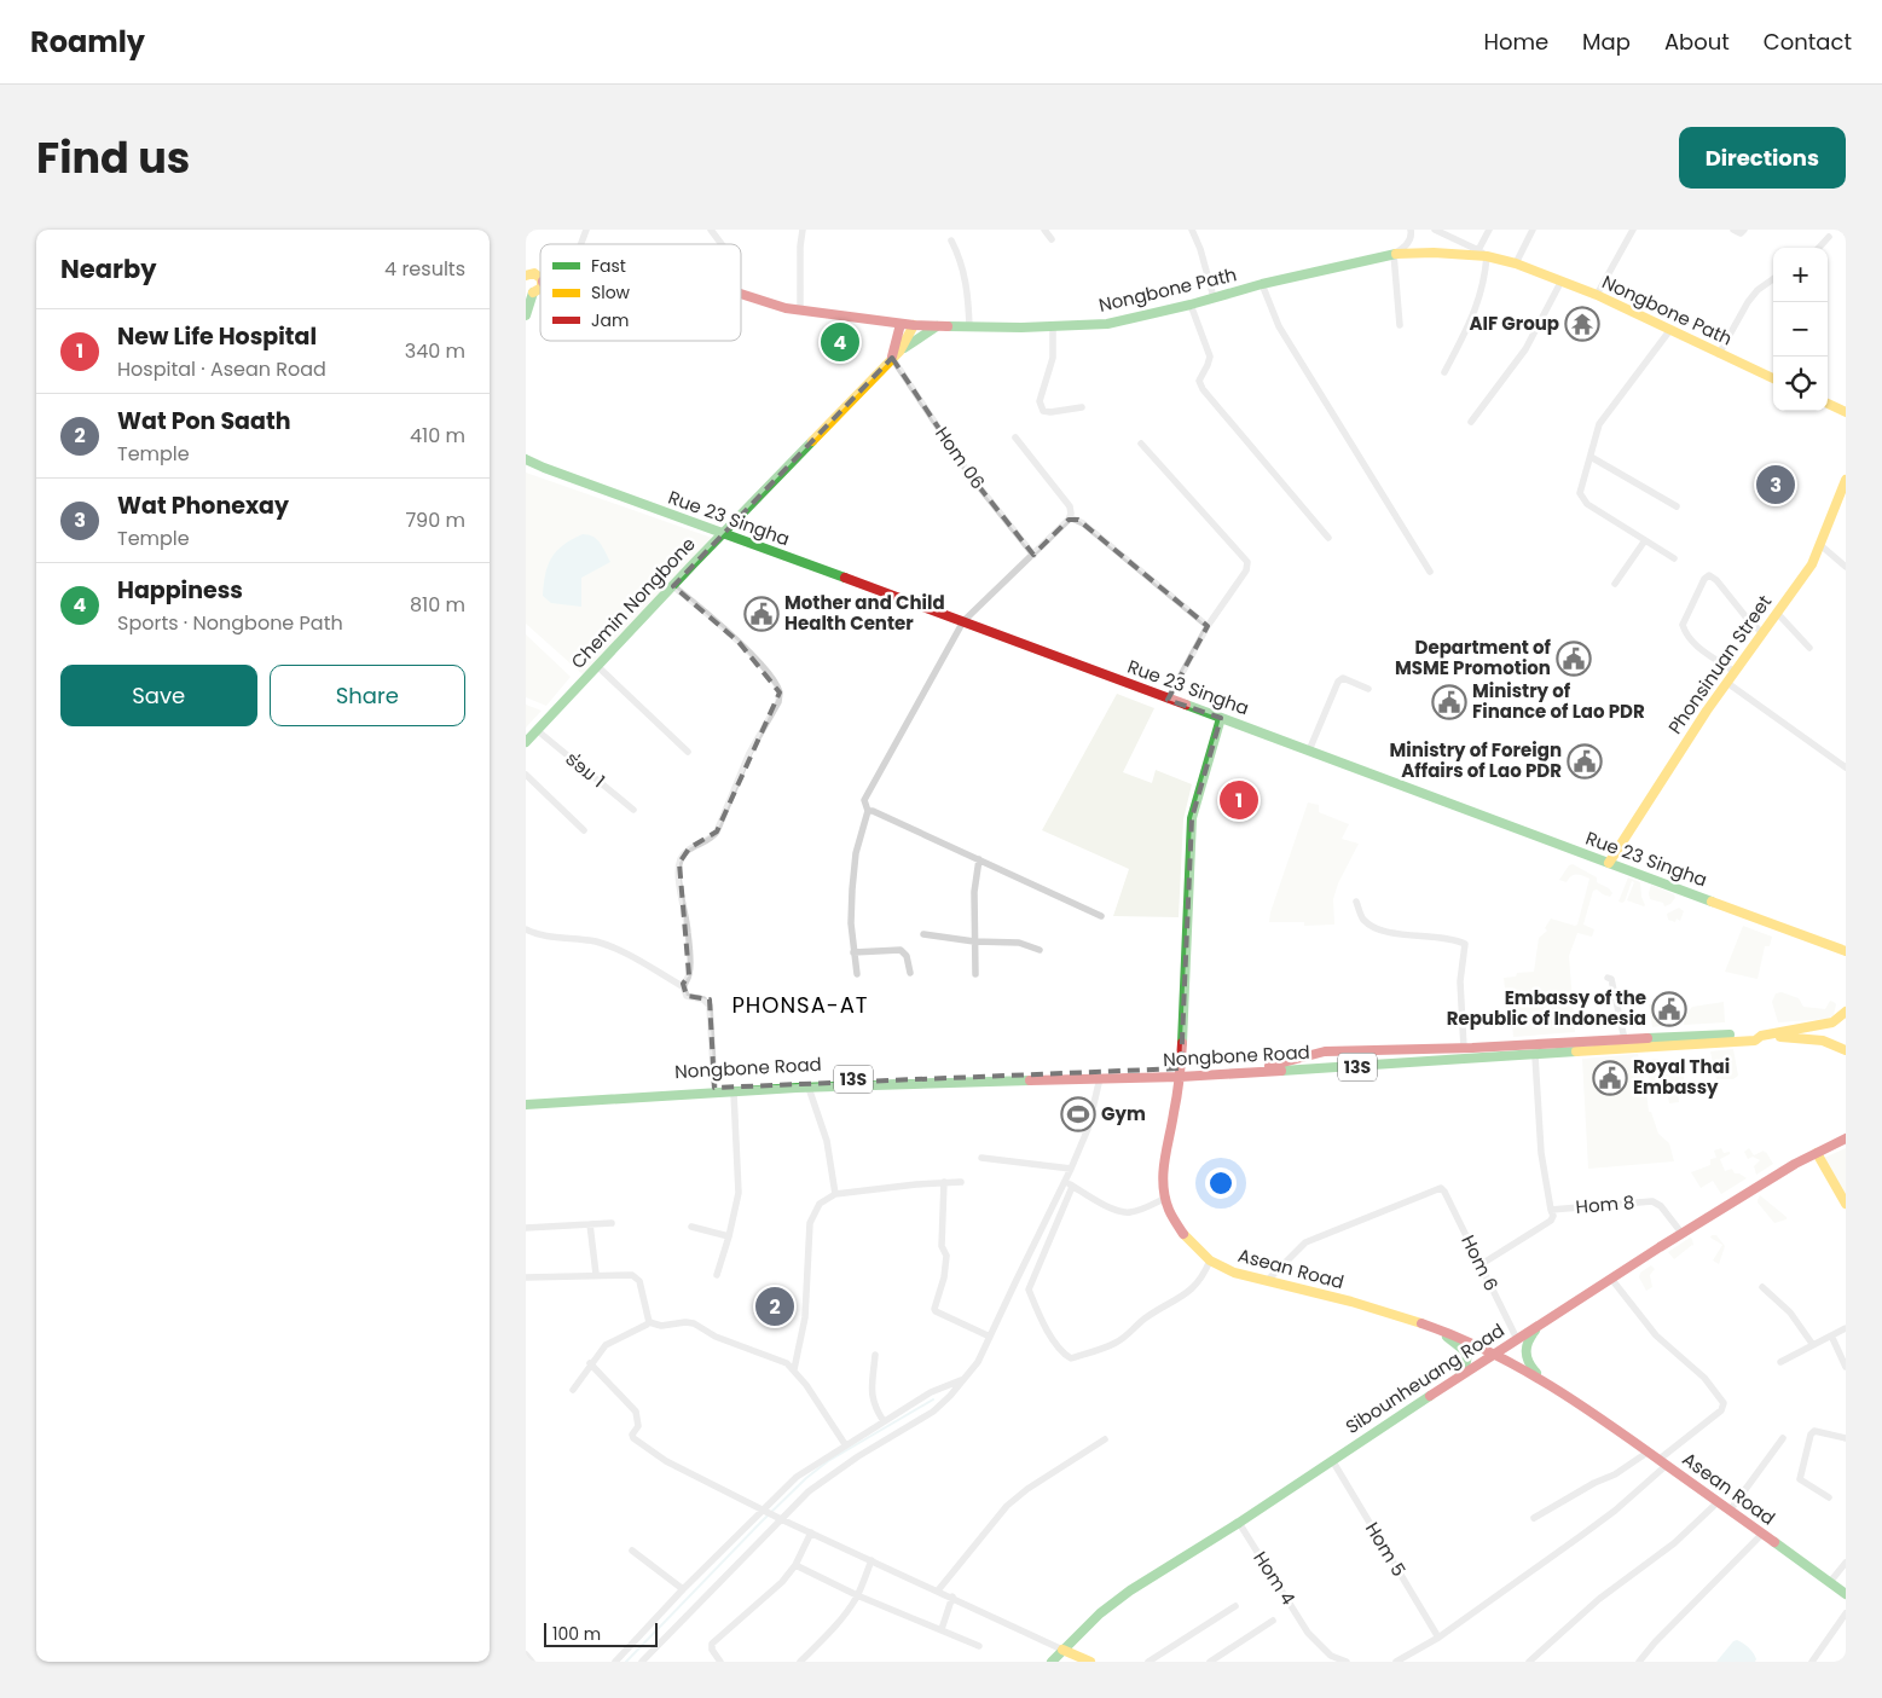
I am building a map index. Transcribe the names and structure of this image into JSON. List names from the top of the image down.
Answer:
{
  "streets": {
    "main road": [
      "Nongbone Path",
      "Rue 23 Singha",
      "Chemin Nongbone",
      "Phonsinuan Street",
      "Nongbone Road",
      "13S",
      "Asean Road",
      "Sibounheuang Road"
    ],
    "street": [
      "Hom 06",
      "ຮ່ອມ 1",
      "Hom 8",
      "Hom 6",
      "Hom 5",
      "Hom 4"
    ]
  },
  "crossings": [
    ["Nongbone Path", "Chemin Nongbone"],
    ["Hom 06", "Chemin Nongbone"],
    ["Rue 23 Singha", "Chemin Nongbone"],
    ["Rue 23 Singha", "Phonsinuan Street"],
    ["Rue 23 Singha", "Asean Road"],
    ["Chemin Nongbone", "ຮ່ອມ 1"],
    ["Nongbone Road", "13S"],
    ["Nongbone Road", "Asean Road"],
    ["Hom 8", "Sibounheuang Road"],
    ["Hom 6", "Asean Road"],
    ["Hom 6", "Sibounheuang Road"],
    ["Asean Road", "Sibounheuang Road"],
    ["Sibounheuang Road", "Hom 5"],
    ["Sibounheuang Road", "Hom 4"]
  ],
  "districts": ["PHONSA-AT"],
  "places": {
    "temple": ["AIF Group"],
    "public building": [
      "Mother and Child Health Center",
      "Department of MSME Promotion",
      "Ministry of Finance of Lao PDR",
      "Ministry of Foreign Affairs of Lao PDR",
      "Embassy of the Republic of Indonesia",
      "Royal Thai Embassy"
    ],
    "sports": ["Gym"]
  },
  "legend": ["Fast", "Slow", "Jam"],
  "scale_bar": "100 m",
  "page": {
    "header": "Roamly",
    "nav": [
      "Home",
      "Map",
      "About",
      "Contact"
    ],
    "title": "Find us",
    "buttons": [
      "Directions",
      ["Save", "Share"]
    ],
    "heading": ["Nearby", "4 results"],
    "map_buttons": ["+", "−"],
    "list": [
      {
        "mark": "1",
        "name": "New Life Hospital",
        "note": "Hospital · Asean Road",
        "value": "340 m"
      },
      {
        "mark": "2",
        "name": "Wat Pon Saath",
        "note": "Temple",
        "value": "410 m"
      },
      {
        "mark": "3",
        "name": "Wat Phonexay",
        "note": "Temple",
        "value": "790 m"
      },
      {
        "mark": "4",
        "name": "Happiness",
        "note": "Sports · Nongbone Path",
        "value": "810 m"
      }
    ],
    "pins": [
      "4",
      "3",
      "1",
      "2"
    ],
    "scale": "100 m"
  }
}
